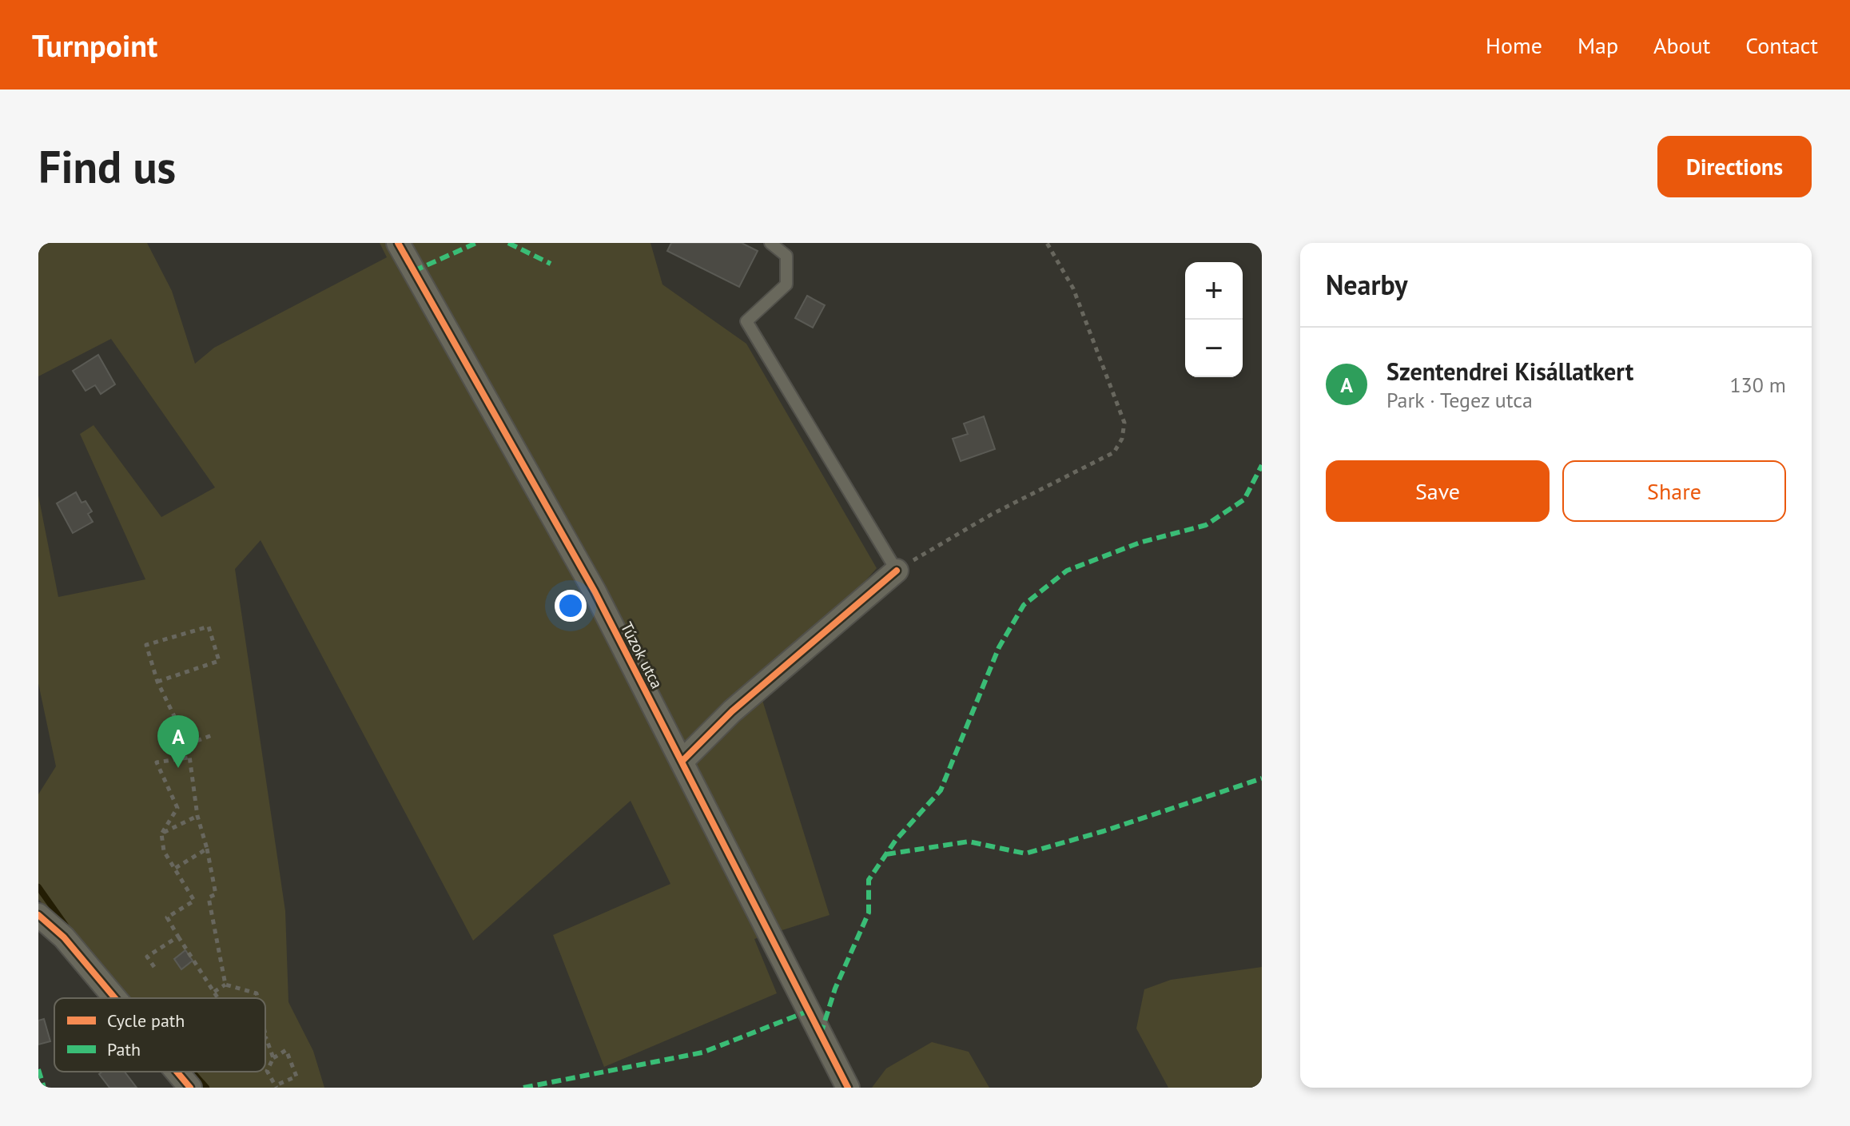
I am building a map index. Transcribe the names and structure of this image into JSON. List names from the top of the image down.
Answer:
{
  "streets": {
    "street": ["Túzok utca"]
  },
  "legend": ["Cycle path", "Path"],
  "page": {
    "header": "Turnpoint",
    "nav": [
      "Home",
      "Map",
      "About",
      "Contact"
    ],
    "buttons": [
      "Directions",
      ["Save", "Share"]
    ],
    "title": "Find us",
    "heading": "Nearby",
    "map_buttons": ["+", "−"],
    "list": [
      {
        "mark": "A",
        "name": "Szentendrei Kisállatkert",
        "note": "Park · Tegez utca",
        "value": "130 m"
      }
    ],
    "pins": "A"
  }
}
